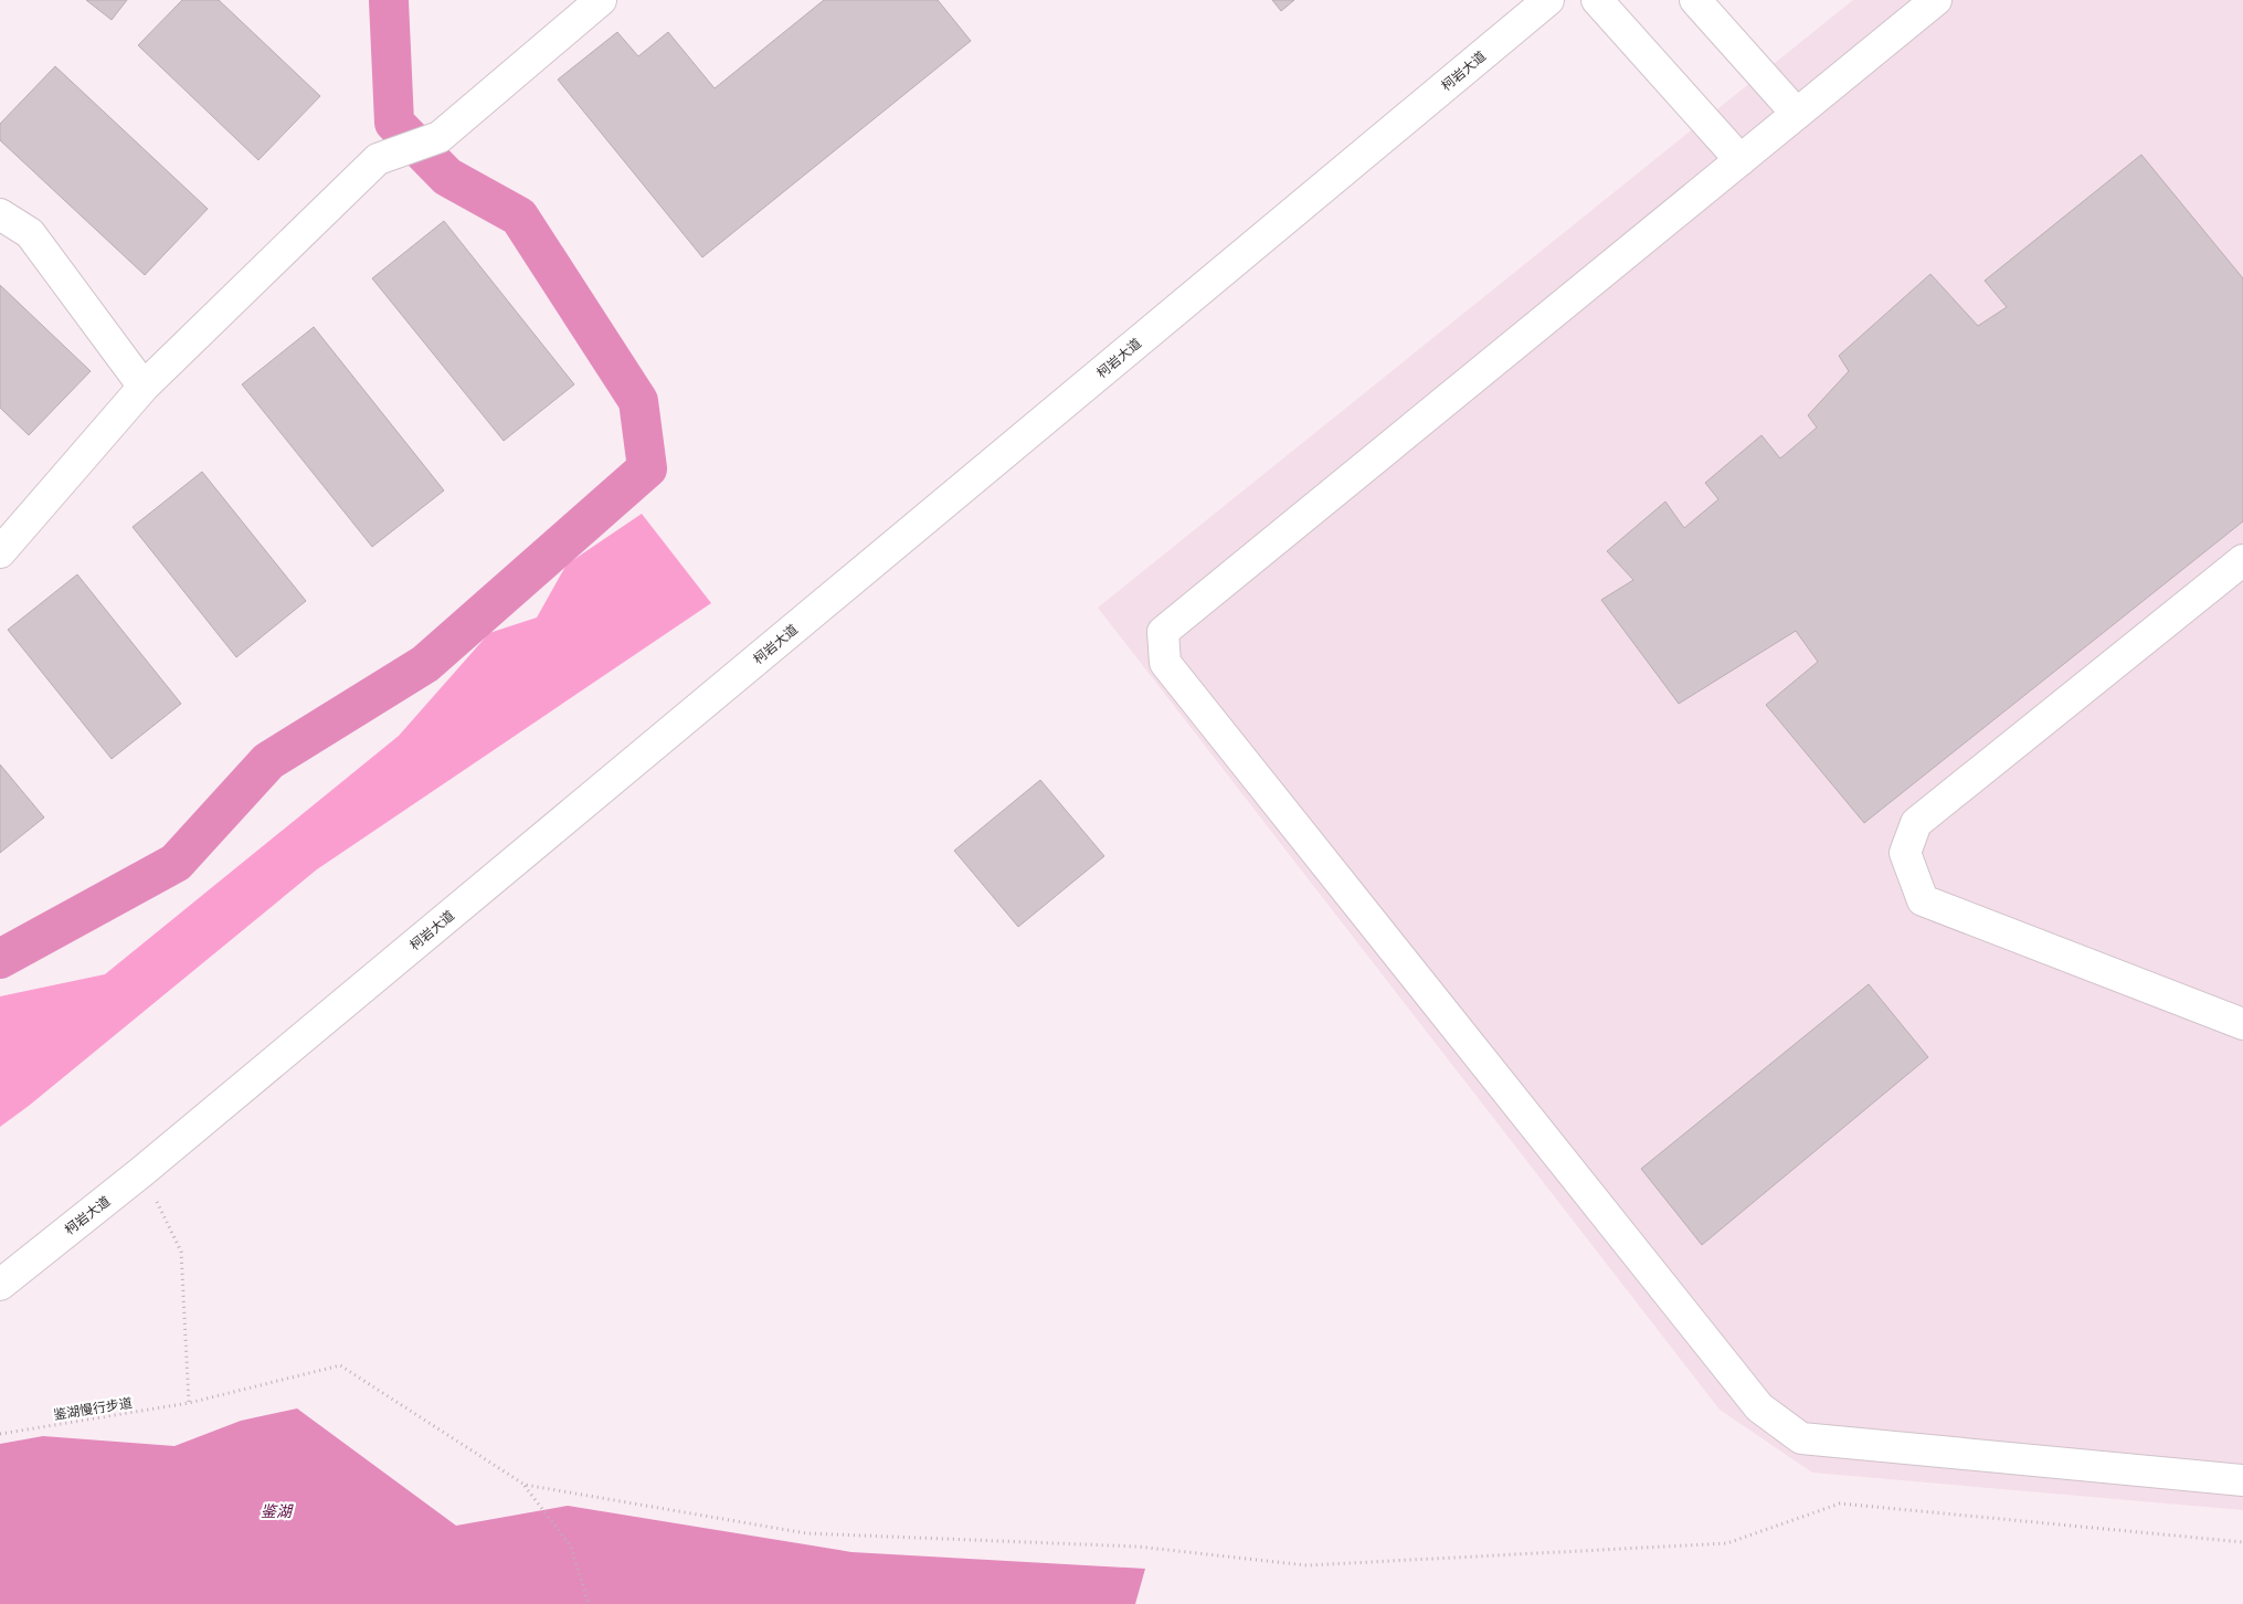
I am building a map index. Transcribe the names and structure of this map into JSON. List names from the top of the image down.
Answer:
{
  "streets": {
    "street": ["柯岩大道"],
    "path": ["鉴湖慢行步道"]
  },
  "water": ["鉴湖"]
}
